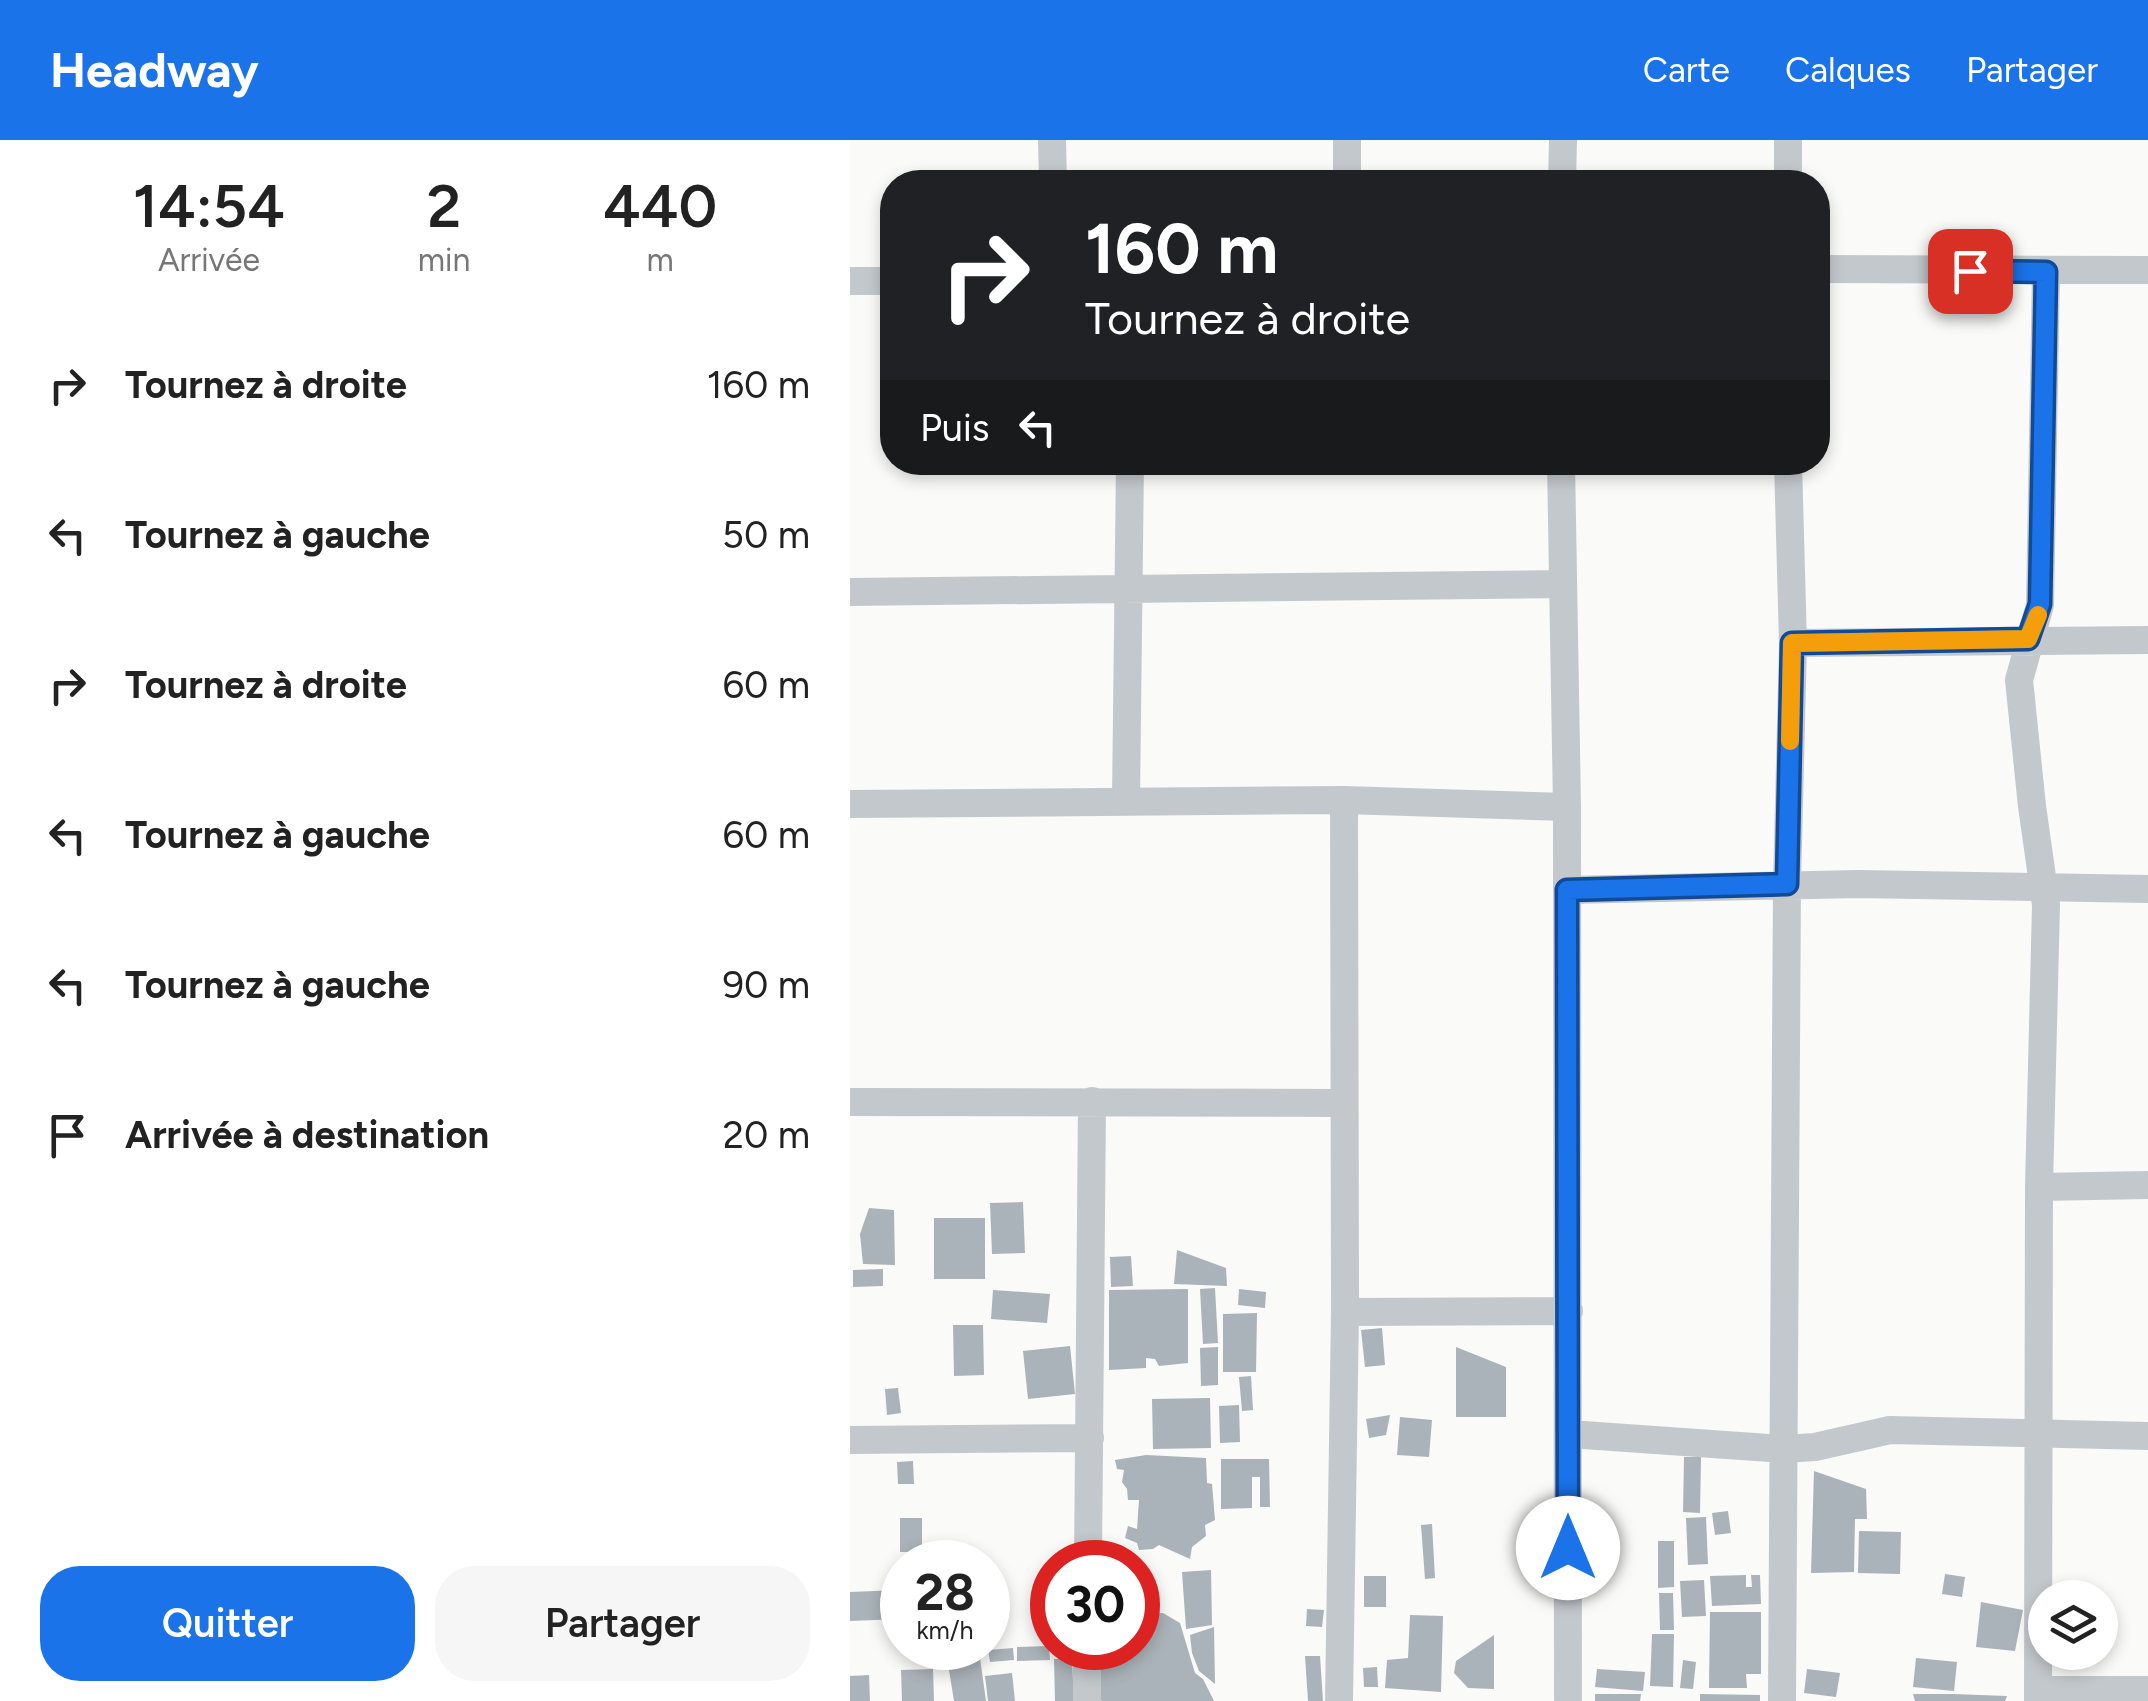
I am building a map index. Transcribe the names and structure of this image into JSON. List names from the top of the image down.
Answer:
{
  "page": {
    "header": "Headway",
    "nav": ["Carte", "Calques", "Partager"],
    "eta": [
      "14:54",
      "Arrivée",
      "2",
      "min",
      "440",
      "m"
    ],
    "turn": ["160 m", "Tournez à droite"],
    "list": [
      {
        "name": "Tournez à droite",
        "value": "160 m"
      },
      {
        "name": "Tournez à gauche",
        "value": "50 m"
      },
      {
        "name": "Tournez à droite",
        "value": "60 m"
      },
      {
        "name": "Tournez à gauche",
        "value": "60 m"
      },
      {
        "name": "Tournez à gauche",
        "value": "90 m"
      },
      {
        "name": "Arrivée à destination",
        "value": "20 m"
      }
    ],
    "then": "Puis",
    "speed": "28 km/h",
    "limit": "30",
    "buttons": ["Quitter", "Partager"]
  }
}
